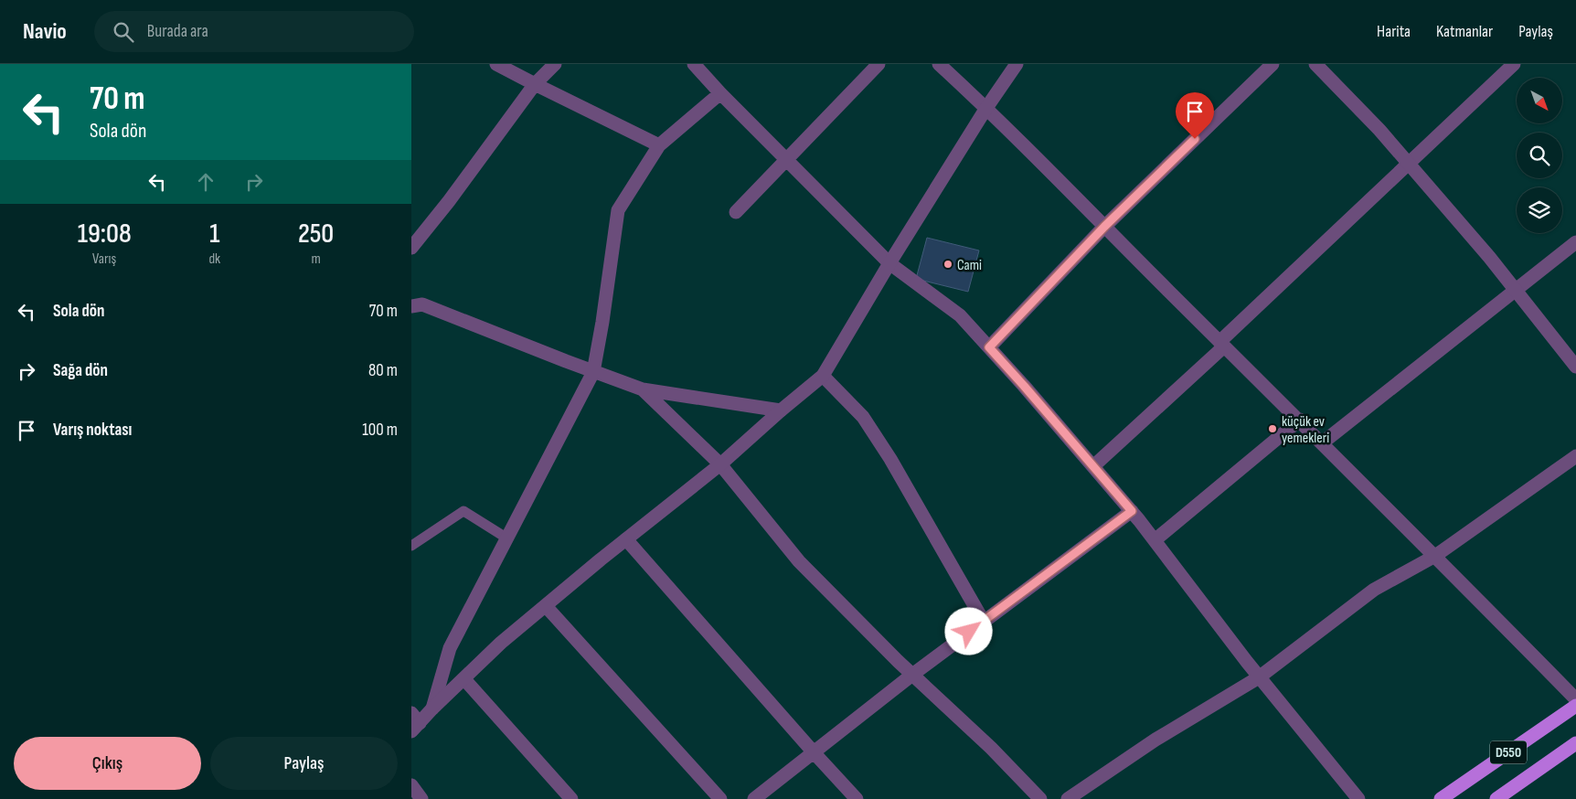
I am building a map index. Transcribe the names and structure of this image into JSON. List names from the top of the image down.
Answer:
{
  "streets": {
    "highway": ["D550"]
  },
  "places": ["Cami", "küçük ev yemekleri"],
  "north": "bottom right",
  "page": {
    "header": "Navio",
    "search": "Burada ara",
    "nav": ["Harita", "Katmanlar", "Paylaş"],
    "turn": ["70 m", "Sola dön"],
    "eta": [
      "19:08",
      "Varış",
      "1",
      "dk",
      "250",
      "m"
    ],
    "list": [
      {
        "name": "Sola dön",
        "value": "70 m"
      },
      {
        "name": "Sağa dön",
        "value": "80 m"
      },
      {
        "name": "Varış noktası",
        "value": "100 m"
      }
    ],
    "buttons": ["Çıkış", "Paylaş"]
  }
}
